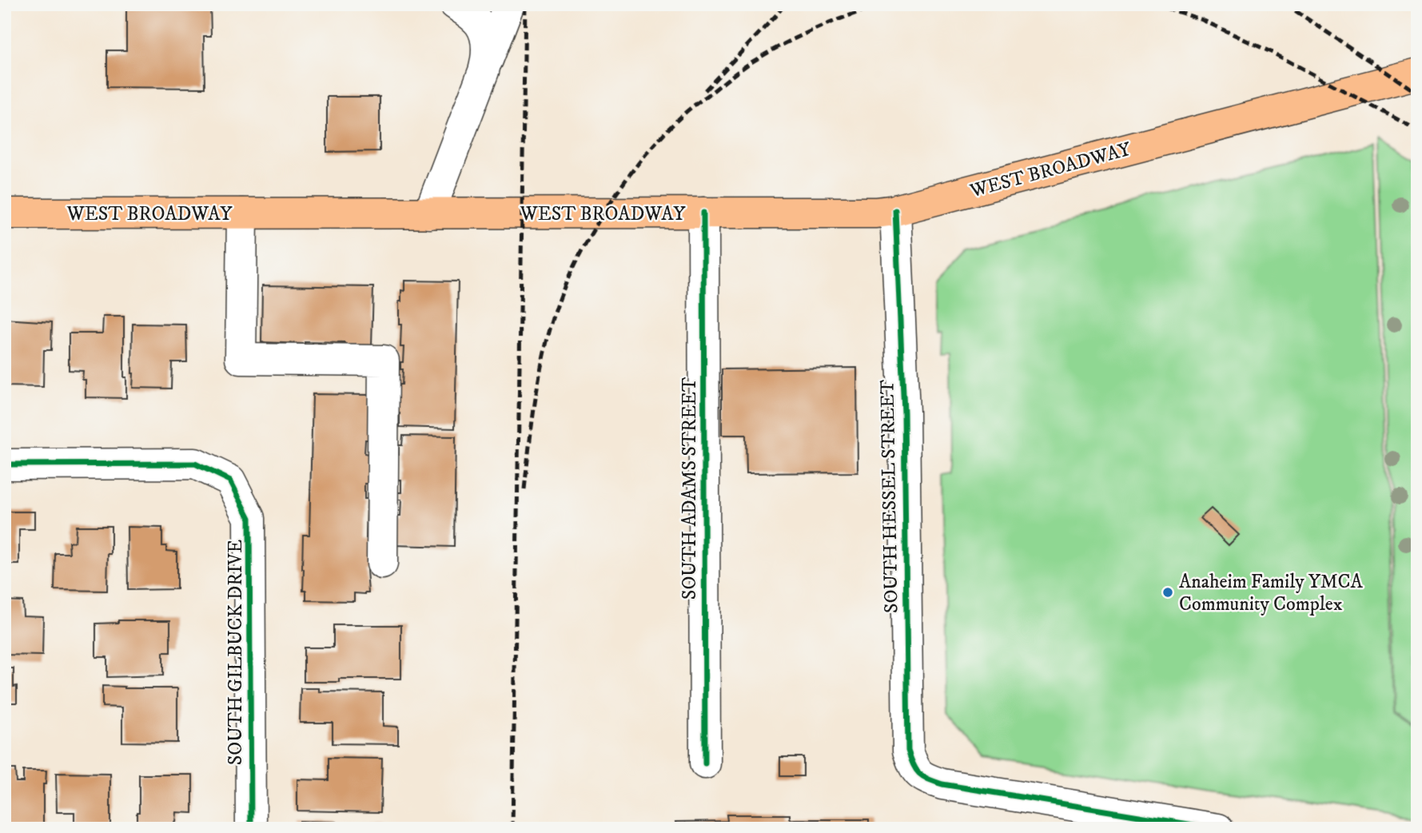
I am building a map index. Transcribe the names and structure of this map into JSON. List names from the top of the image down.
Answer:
{
  "streets": {
    "main road": ["WEST BROADWAY"],
    "street": ["SOUTH ADAMS STREET", "SOUTH HESSEL STREET", "SOUTH GILBUCK DRIVE"]
  },
  "crossings": [
    ["WEST BROADWAY", "SOUTH ADAMS STREET"],
    ["WEST BROADWAY", "SOUTH HESSEL STREET"]
  ],
  "places": ["Anaheim Family YMCA Community Complex"]
}
